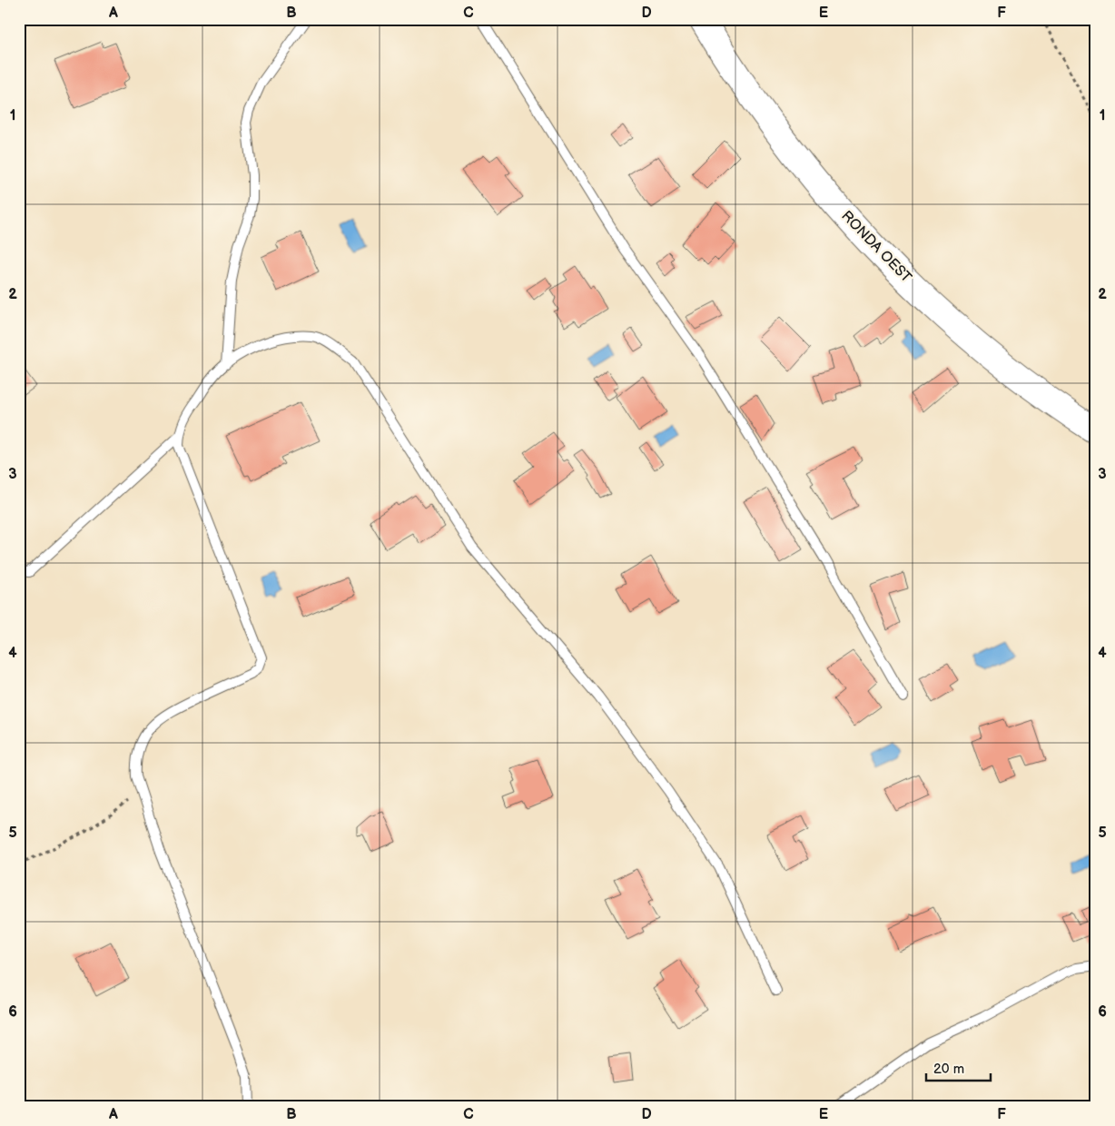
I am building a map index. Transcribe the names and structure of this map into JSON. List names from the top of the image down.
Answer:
{
  "streets": {
    "main road": ["RONDA OEST"]
  },
  "scale_bar": "20 m",
  "grid": {
    "columns": [
      "A",
      "B",
      "C",
      "D",
      "E",
      "F"
    ],
    "rows": [
      "1",
      "2",
      "3",
      "4",
      "5",
      "6"
    ]
  }
}
